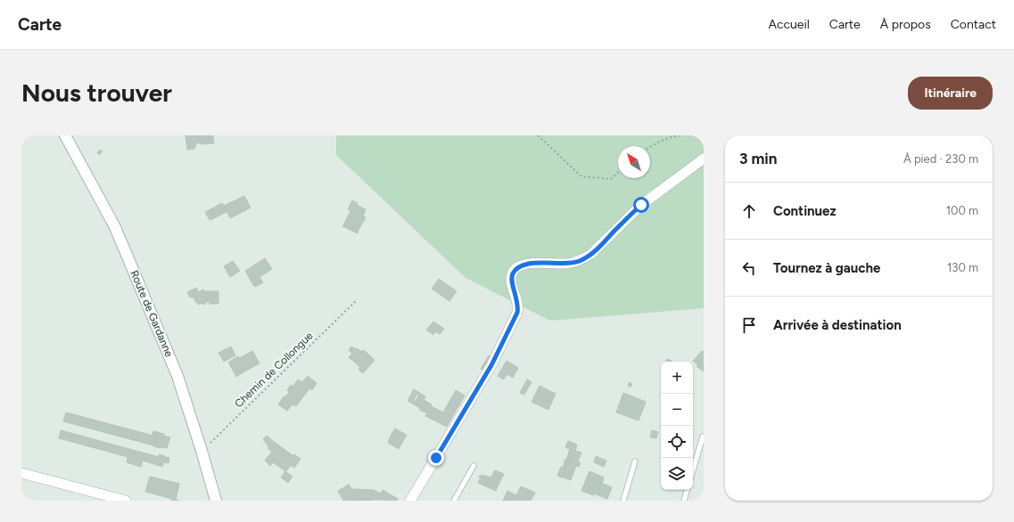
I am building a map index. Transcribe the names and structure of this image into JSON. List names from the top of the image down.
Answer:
{
  "streets": {
    "street": ["Route de Gardanne"],
    "path": ["Chemin de Collongue"]
  },
  "crossings": [
    ["Route de Gardanne", "Chemin de Collongue"]
  ],
  "north": "top left",
  "page": {
    "header": "Carte",
    "nav": [
      "Accueil",
      "Carte",
      "À propos",
      "Contact"
    ],
    "buttons": "Itinéraire",
    "title": "Nous trouver",
    "heading": ["3 min", "À pied · 230 m"],
    "list": [
      ["Continuez", "100 m"],
      ["Tournez à gauche", "130 m"],
      "Arrivée à destination"
    ],
    "map_buttons": ["+", "−"]
  }
}
